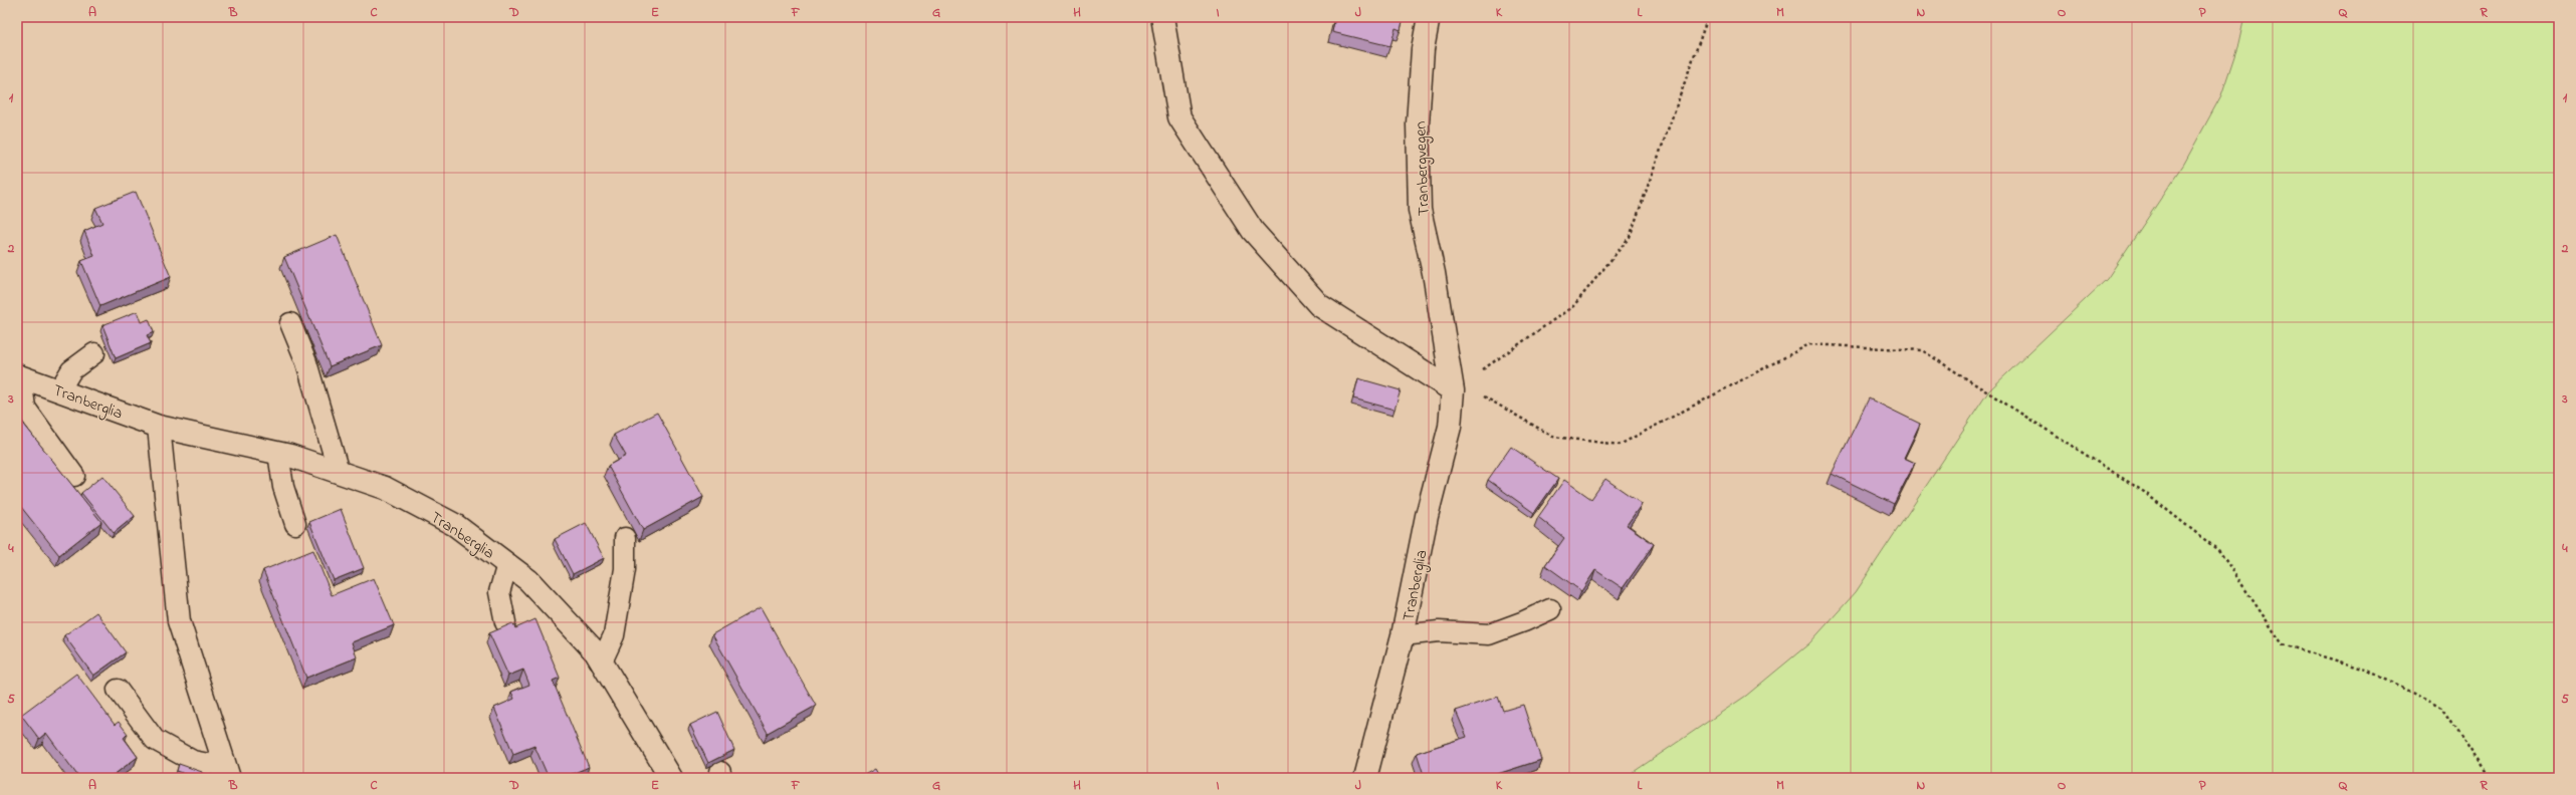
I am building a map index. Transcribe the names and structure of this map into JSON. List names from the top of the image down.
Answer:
{
  "streets": {
    "street": ["Tranbergvegen", "Tranberglia"]
  },
  "crossings": [
    ["Tranbergvegen", "Tranberglia"]
  ],
  "grid": {
    "columns": [
      "A",
      "B",
      "C",
      "D",
      "E",
      "F",
      "G",
      "H",
      "I",
      "J",
      "K",
      "L",
      "M",
      "N",
      "O",
      "P",
      "Q",
      "R"
    ],
    "rows": [
      "1",
      "2",
      "3",
      "4",
      "5"
    ]
  }
}
